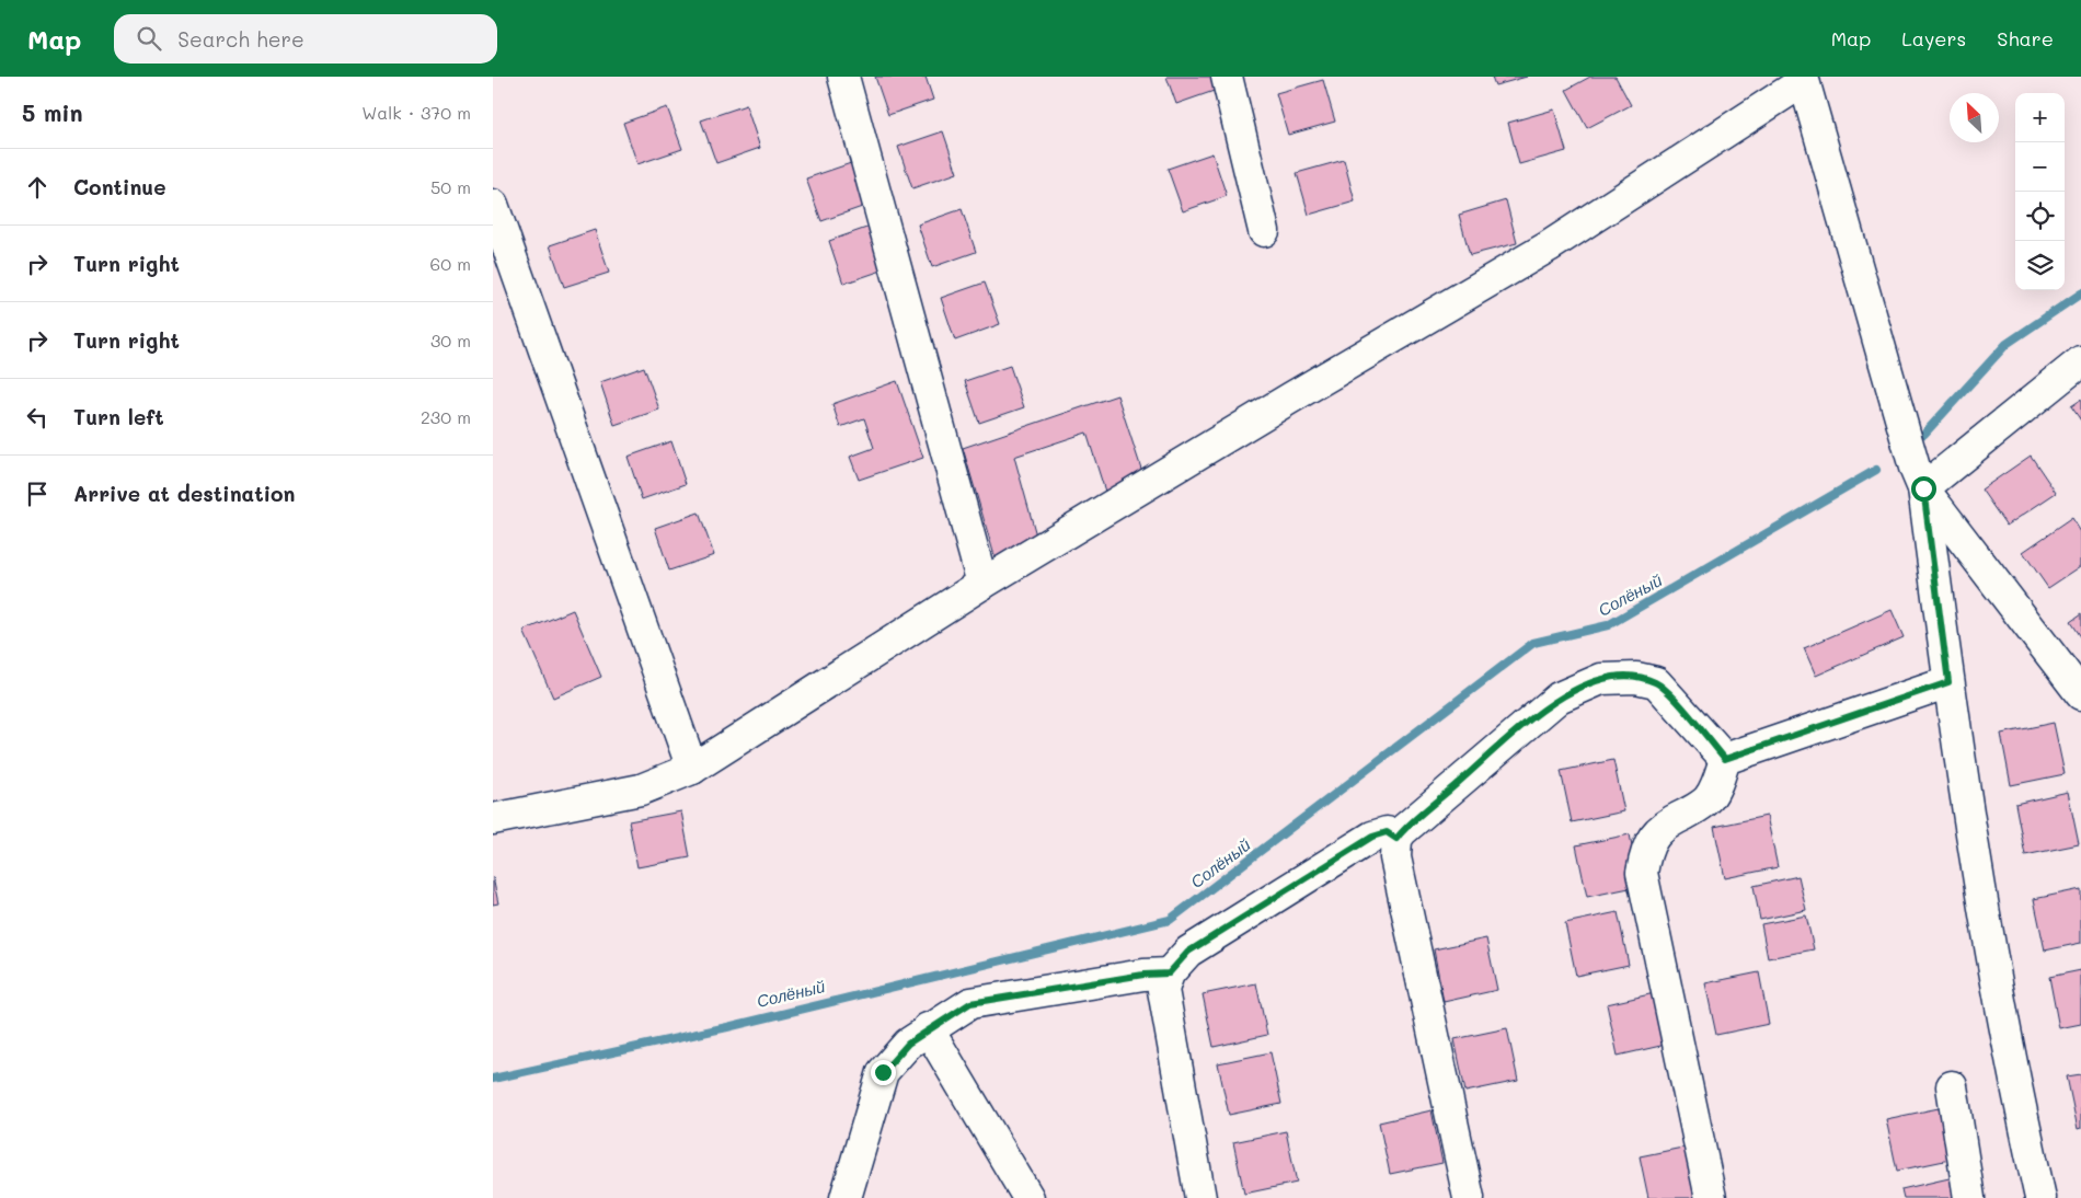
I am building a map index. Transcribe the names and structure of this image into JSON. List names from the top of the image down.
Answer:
{
  "water": ["Солёный"],
  "north": "top left",
  "page": {
    "header": "Map",
    "search": "Search here",
    "nav": ["Map", "Layers", "Share"],
    "heading": ["5 min", "Walk · 370 m"],
    "map_buttons": ["+", "−"],
    "list": [
      ["Continue", "50 m"],
      ["Turn right", "60 m"],
      ["Turn right", "30 m"],
      ["Turn left", "230 m"],
      "Arrive at destination"
    ]
  }
}
